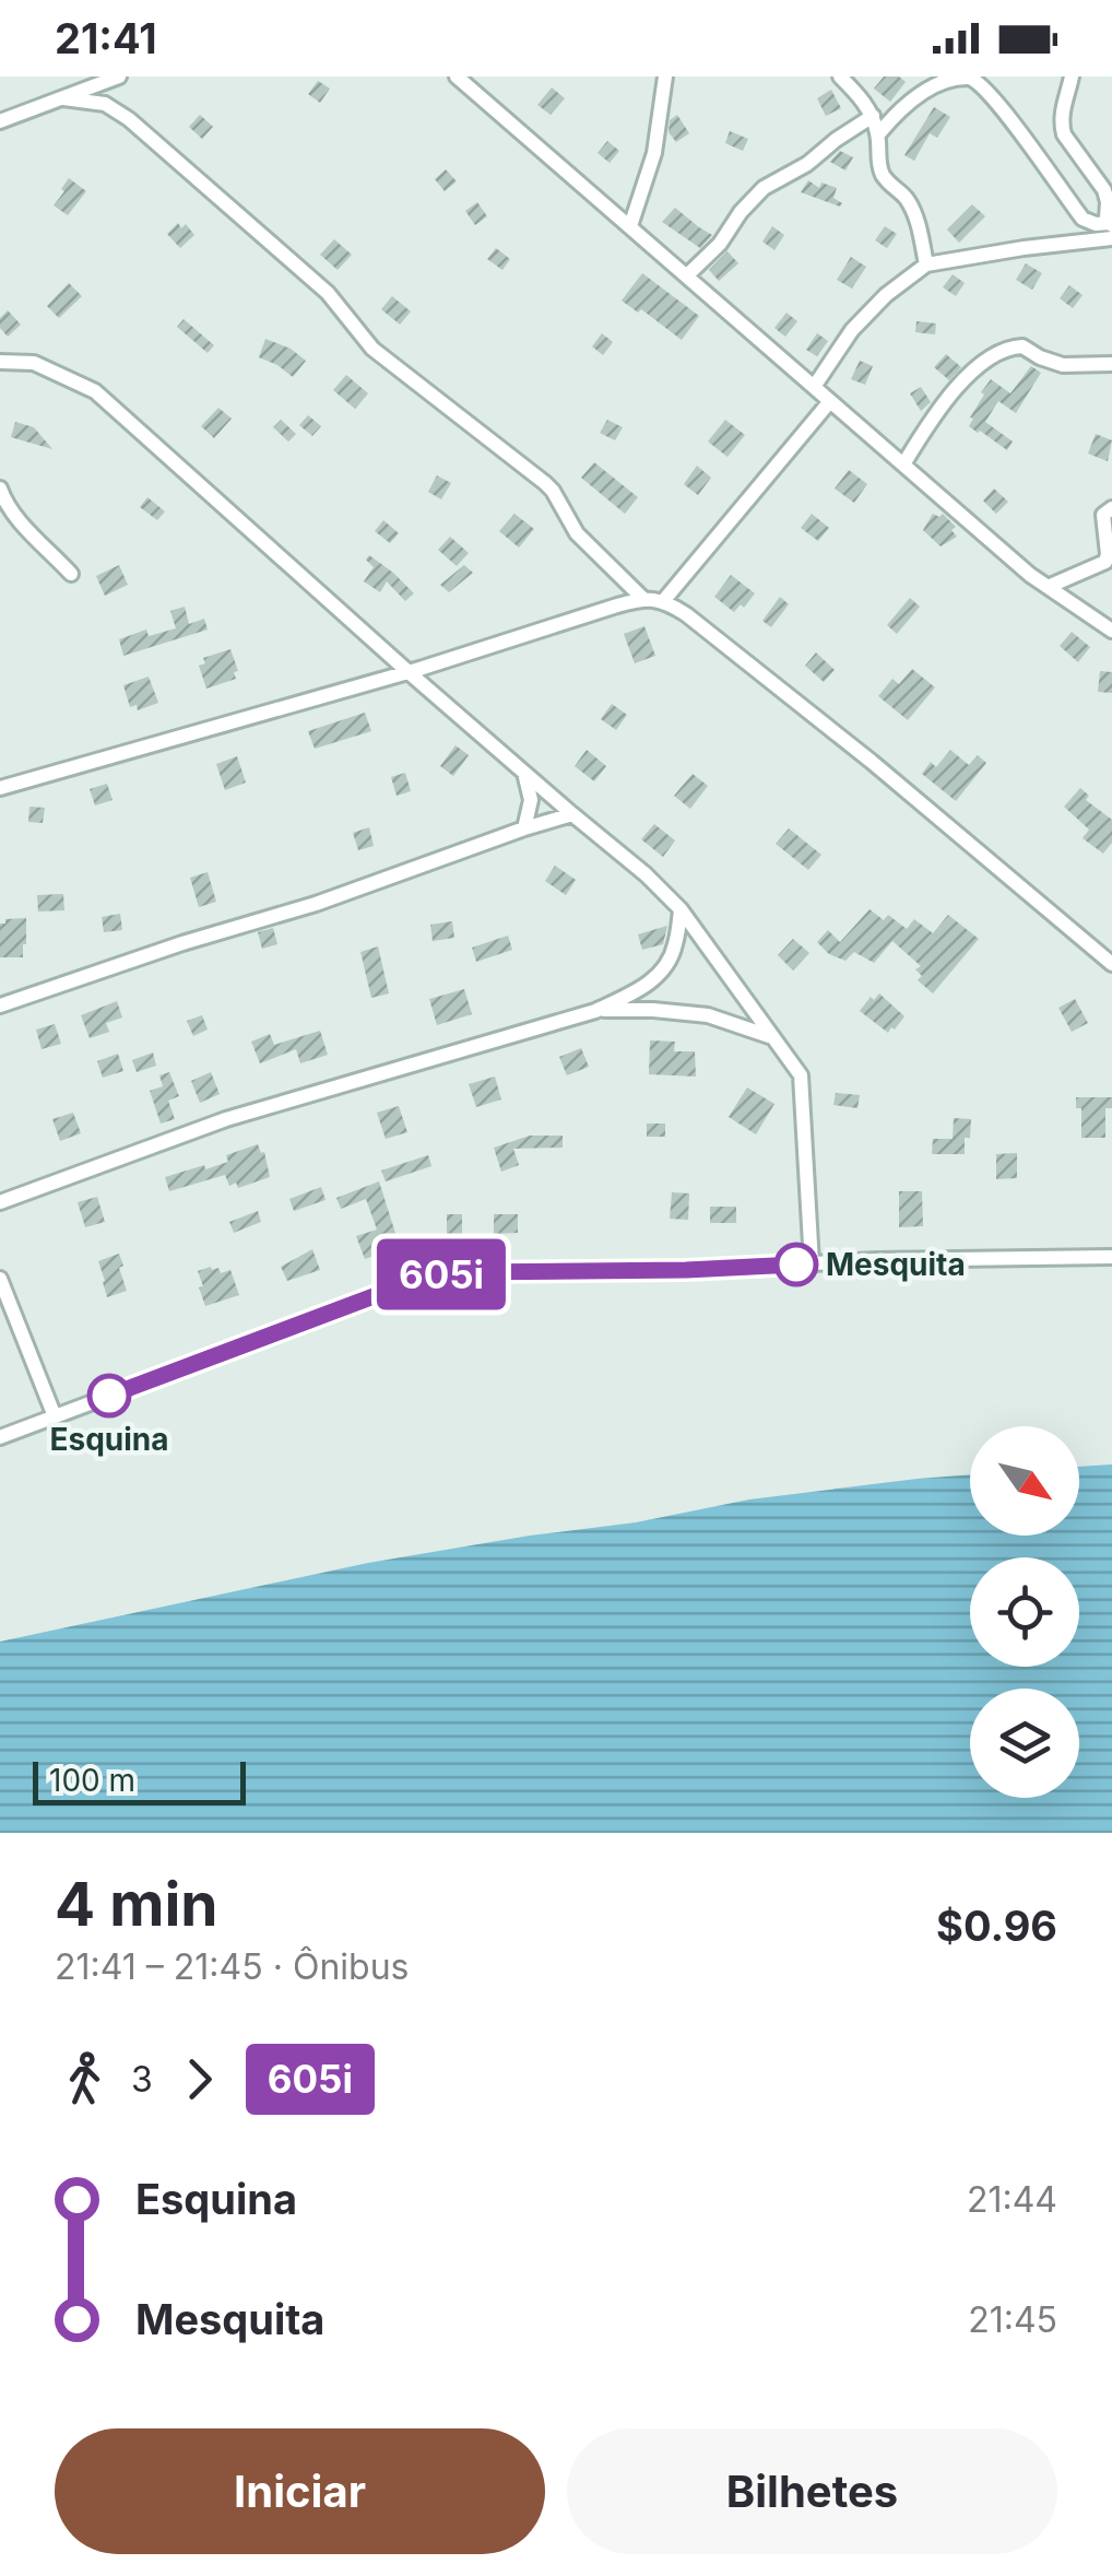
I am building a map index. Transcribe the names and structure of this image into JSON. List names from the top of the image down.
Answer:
{
  "places": ["Mesquita", "Esquina"],
  "lines": ["bus line 605i"],
  "scale_bar": "100 m",
  "north": "bottom right",
  "page": {
    "status": "21:41",
    "on_map": "605i",
    "scale": "100 m",
    "heading": ["4 min", "21:41 – 21:45 · Ônibus", "$0.96"],
    "legs": ["3", "605i"],
    "list": [
      {
        "name": "Esquina",
        "value": "21:44"
      },
      {
        "name": "Mesquita",
        "value": "21:45"
      }
    ],
    "buttons": ["Iniciar", "Bilhetes"]
  }
}
